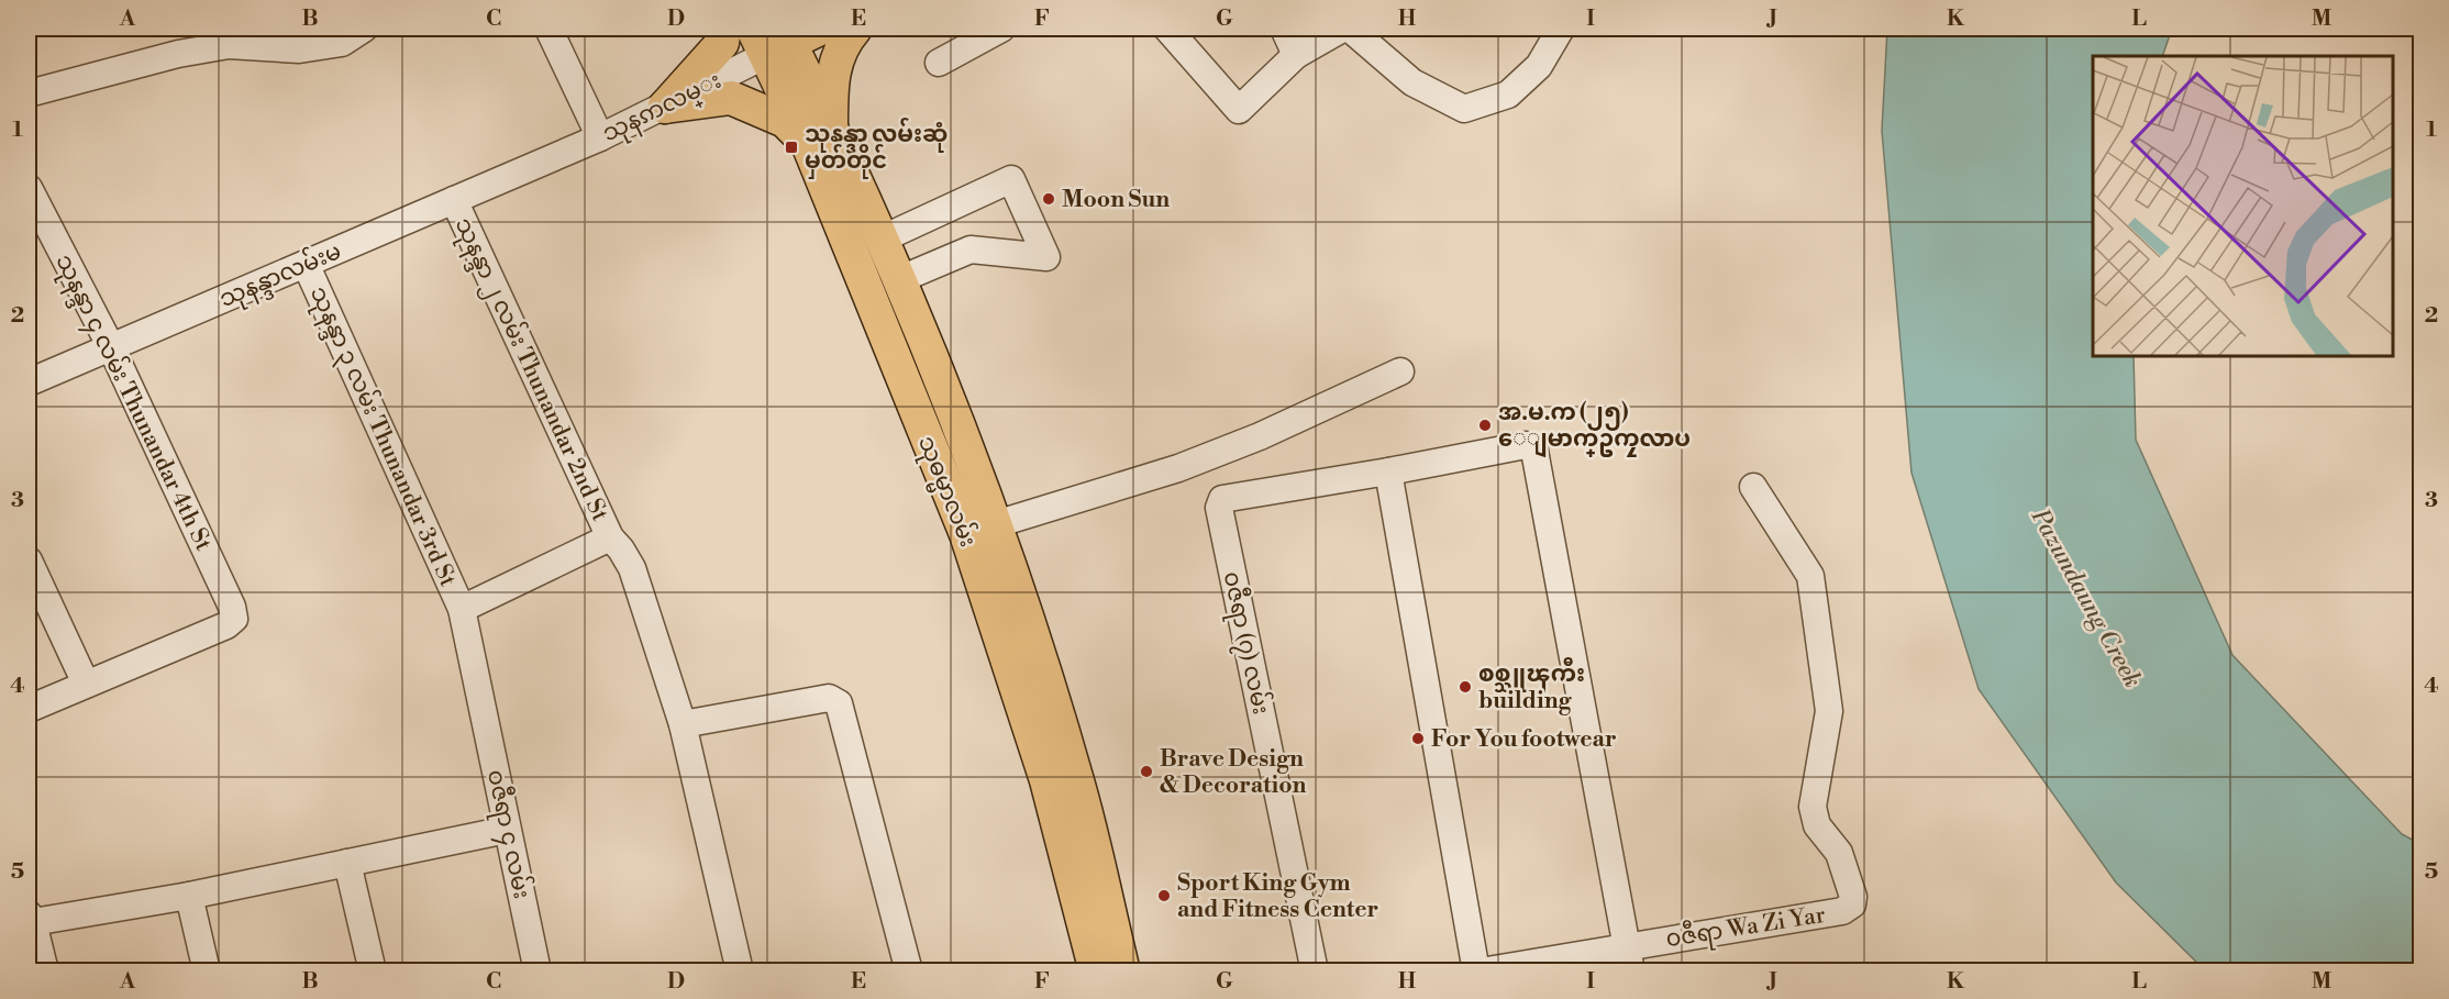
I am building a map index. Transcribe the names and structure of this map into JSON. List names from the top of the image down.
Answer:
{
  "streets": {
    "main road": ["သုဓမ္မာလမ်း"],
    "street": [
      "သုနၵာလမ္း",
      "သုနန္ဒာလမ်းမ",
      "သုနန္ဒာ ၂ လမ်း Thunandar 2nd St",
      "သုနန္ဒာ ၄ လမ်း Thunandar 4th St",
      "သုနန္ဒာ ၃ လမ်း Thunandar 3rd St",
      "၀ဇီရာ (၇) လမ်း",
      "ဝဇီရာ ၄ လမ်း",
      "၀ဇီရာ Wa Zi Yar"
    ]
  },
  "crossings": [
    ["သုနၵာလမ္း", "သုနန္ဒာလမ်းမ"],
    ["သုနၵာလမ္း", "သုဓမ္မာလမ်း"],
    ["သုနန္ဒာလမ်းမ", "သုနန္ဒာ ၂ လမ်း Thunandar 2nd St"],
    ["သုနန္ဒာလမ်းမ", "သုနန္ဒာ ၄ လမ်း Thunandar 4th St"],
    ["သုနန္ဒာလမ်းမ", "သုနန္ဒာ ၃ လမ်း Thunandar 3rd St"],
    ["သုနန္ဒာ ၃ လမ်း Thunandar 3rd St", "ဝဇီရာ ၄ လမ်း"]
  ],
  "water": ["Pazundaung Creek"],
  "places": {
    "transit": ["သုနန္ဒာ လမ်းဆုံ မှတ်တိုင်"],
    "other": [
      "Moon Sun",
      "အ.မ.က (၂၅) ေျမာက္ဥကၠလာပ",
      "စစ္သူၾကီး building",
      "For You footwear",
      "Brave Design & Decoration",
      "Sport King Gym and Fitness Center"
    ]
  },
  "grid": {
    "columns": [
      "A",
      "B",
      "C",
      "D",
      "E",
      "F",
      "G",
      "H",
      "I",
      "J",
      "K",
      "L",
      "M"
    ],
    "rows": [
      "1",
      "2",
      "3",
      "4",
      "5"
    ]
  }
}
